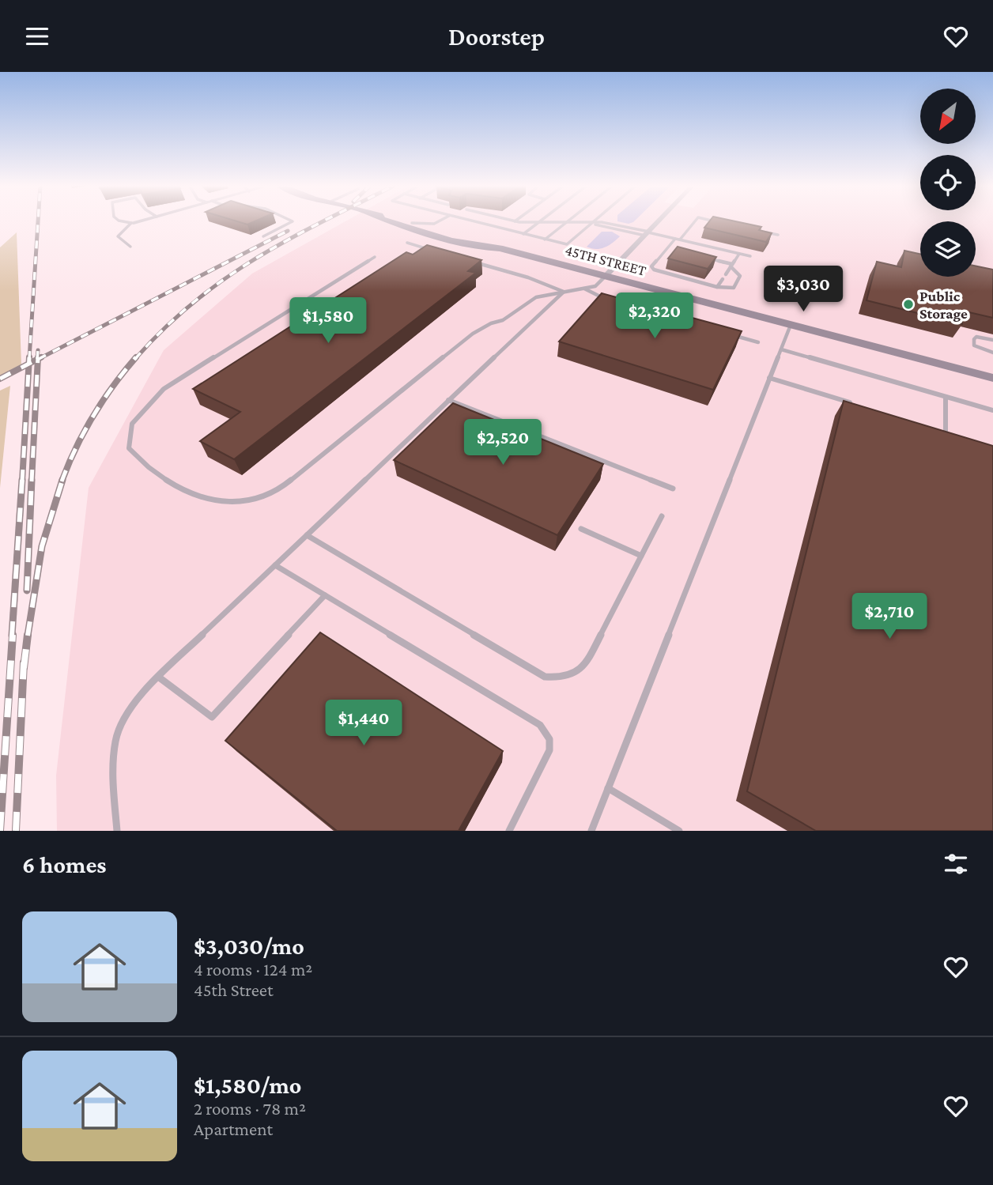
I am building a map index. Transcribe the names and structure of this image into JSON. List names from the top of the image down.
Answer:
{
  "streets": {
    "main road": ["45TH STREET"]
  },
  "places": ["Public Storage"],
  "north": "bottom left",
  "page": {
    "header": "Doorstep",
    "price": [
      "$3,030",
      "$2,320",
      "$1,580",
      "$2,520",
      "$2,710",
      "$1,440"
    ],
    "heading": "6 homes",
    "list": [
      {
        "name": "$3,030/mo",
        "note": "4 rooms · 124 m² · 45th Street"
      },
      {
        "name": "$1,580/mo",
        "note": "2 rooms · 78 m² · Apartment"
      }
    ]
  }
}
